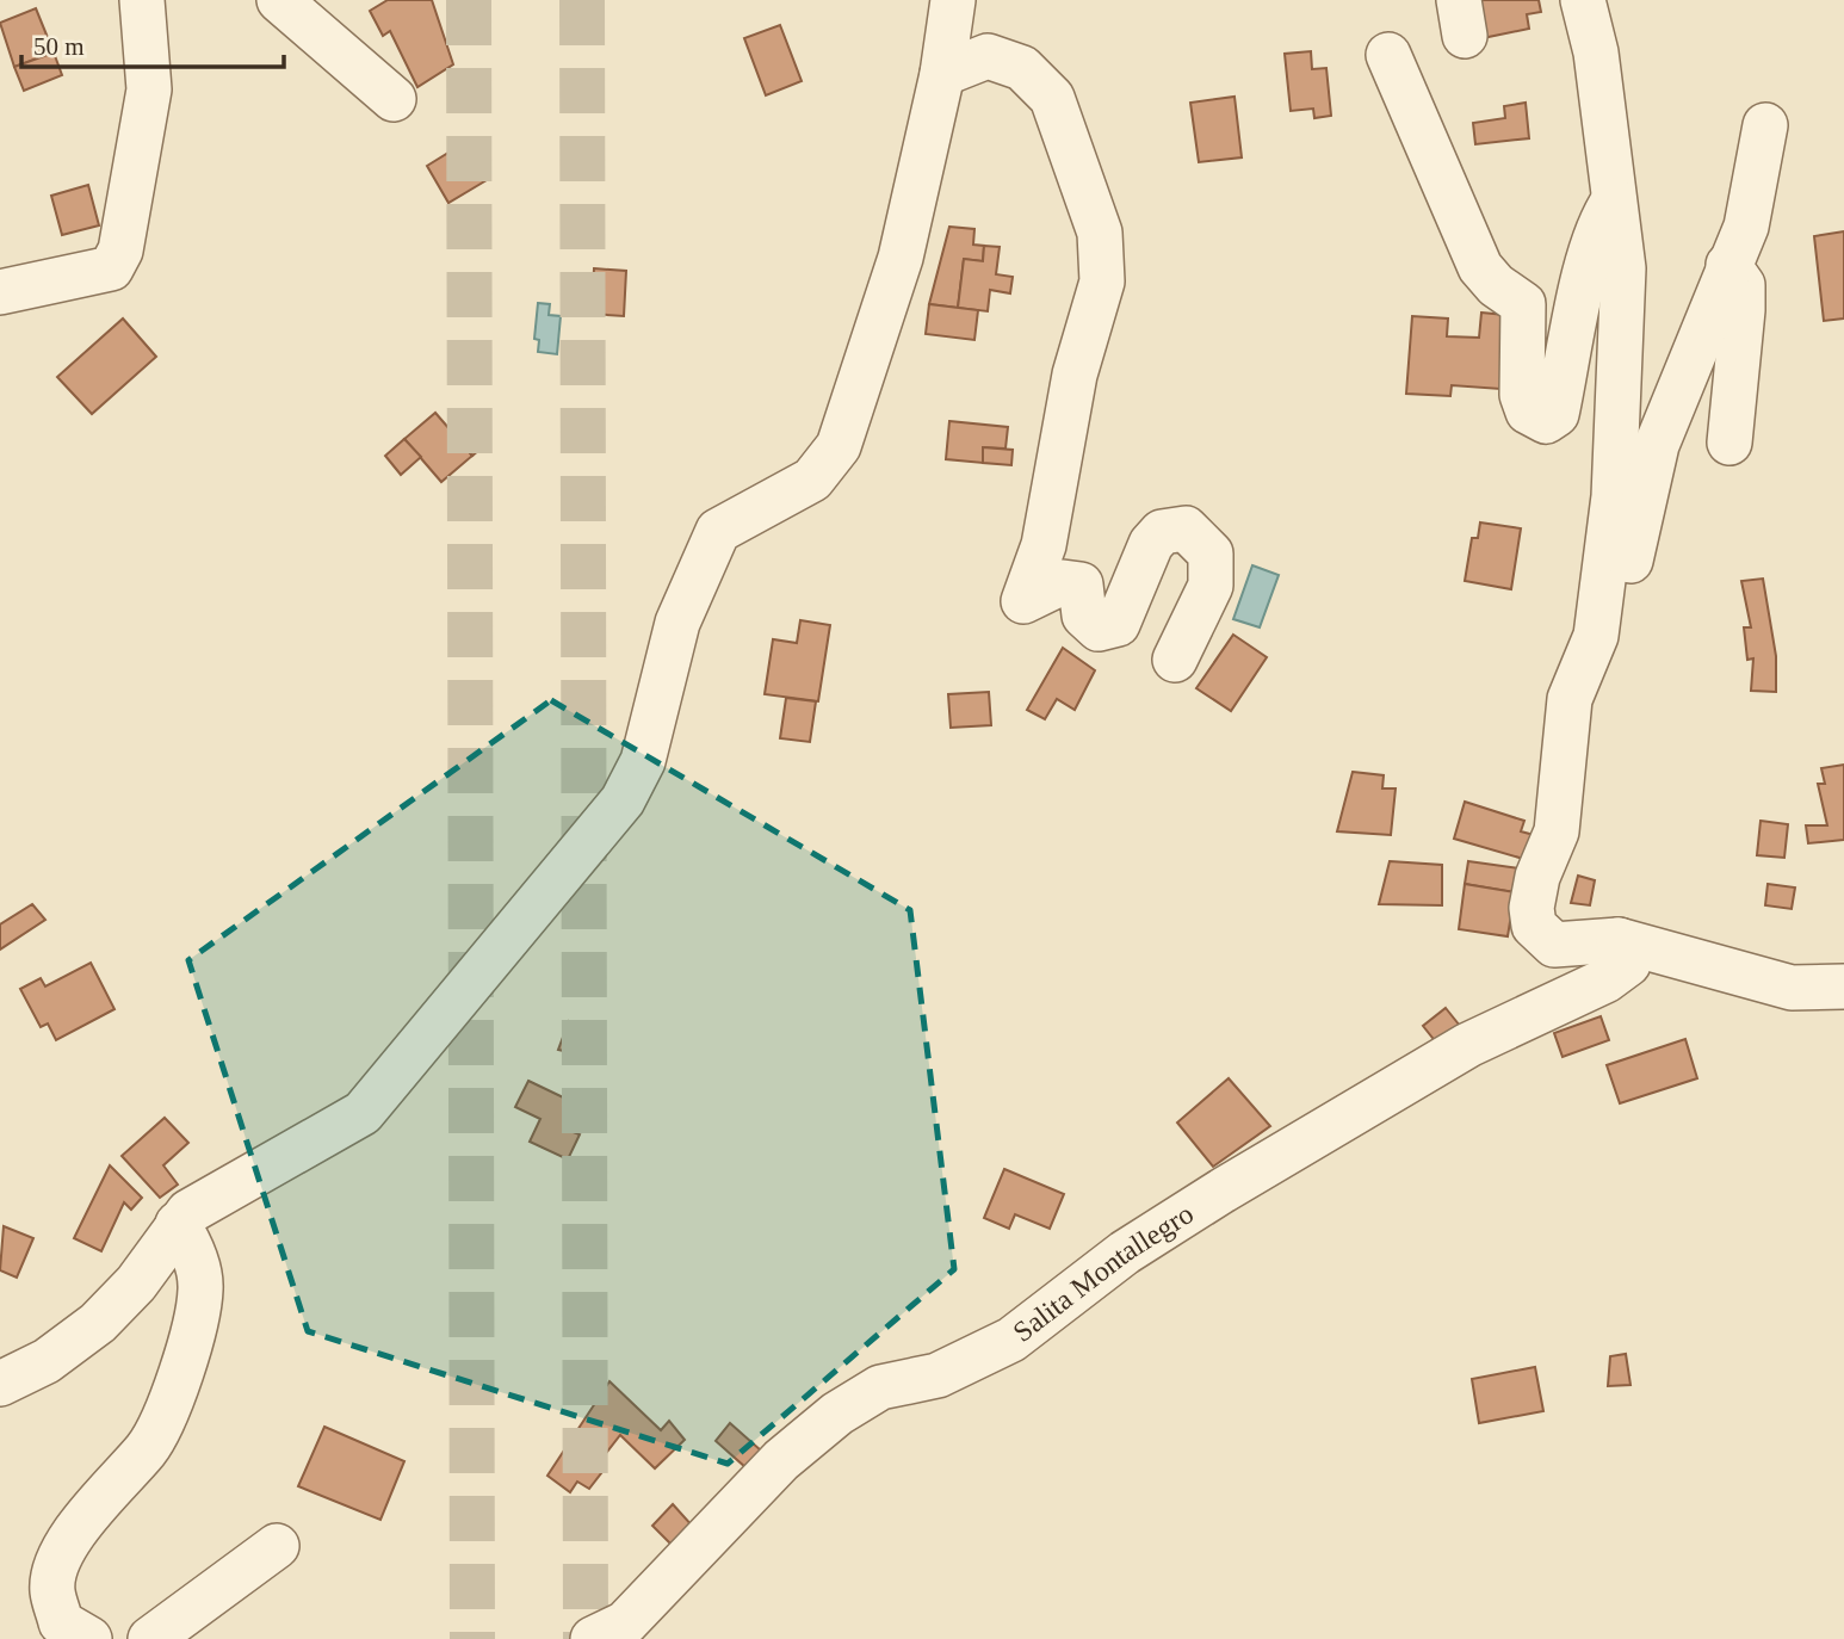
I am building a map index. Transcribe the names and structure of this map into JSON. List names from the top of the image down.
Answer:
{
  "streets": {
    "street": ["Salita Montallegro"]
  },
  "scale_bar": "50 m"
}
